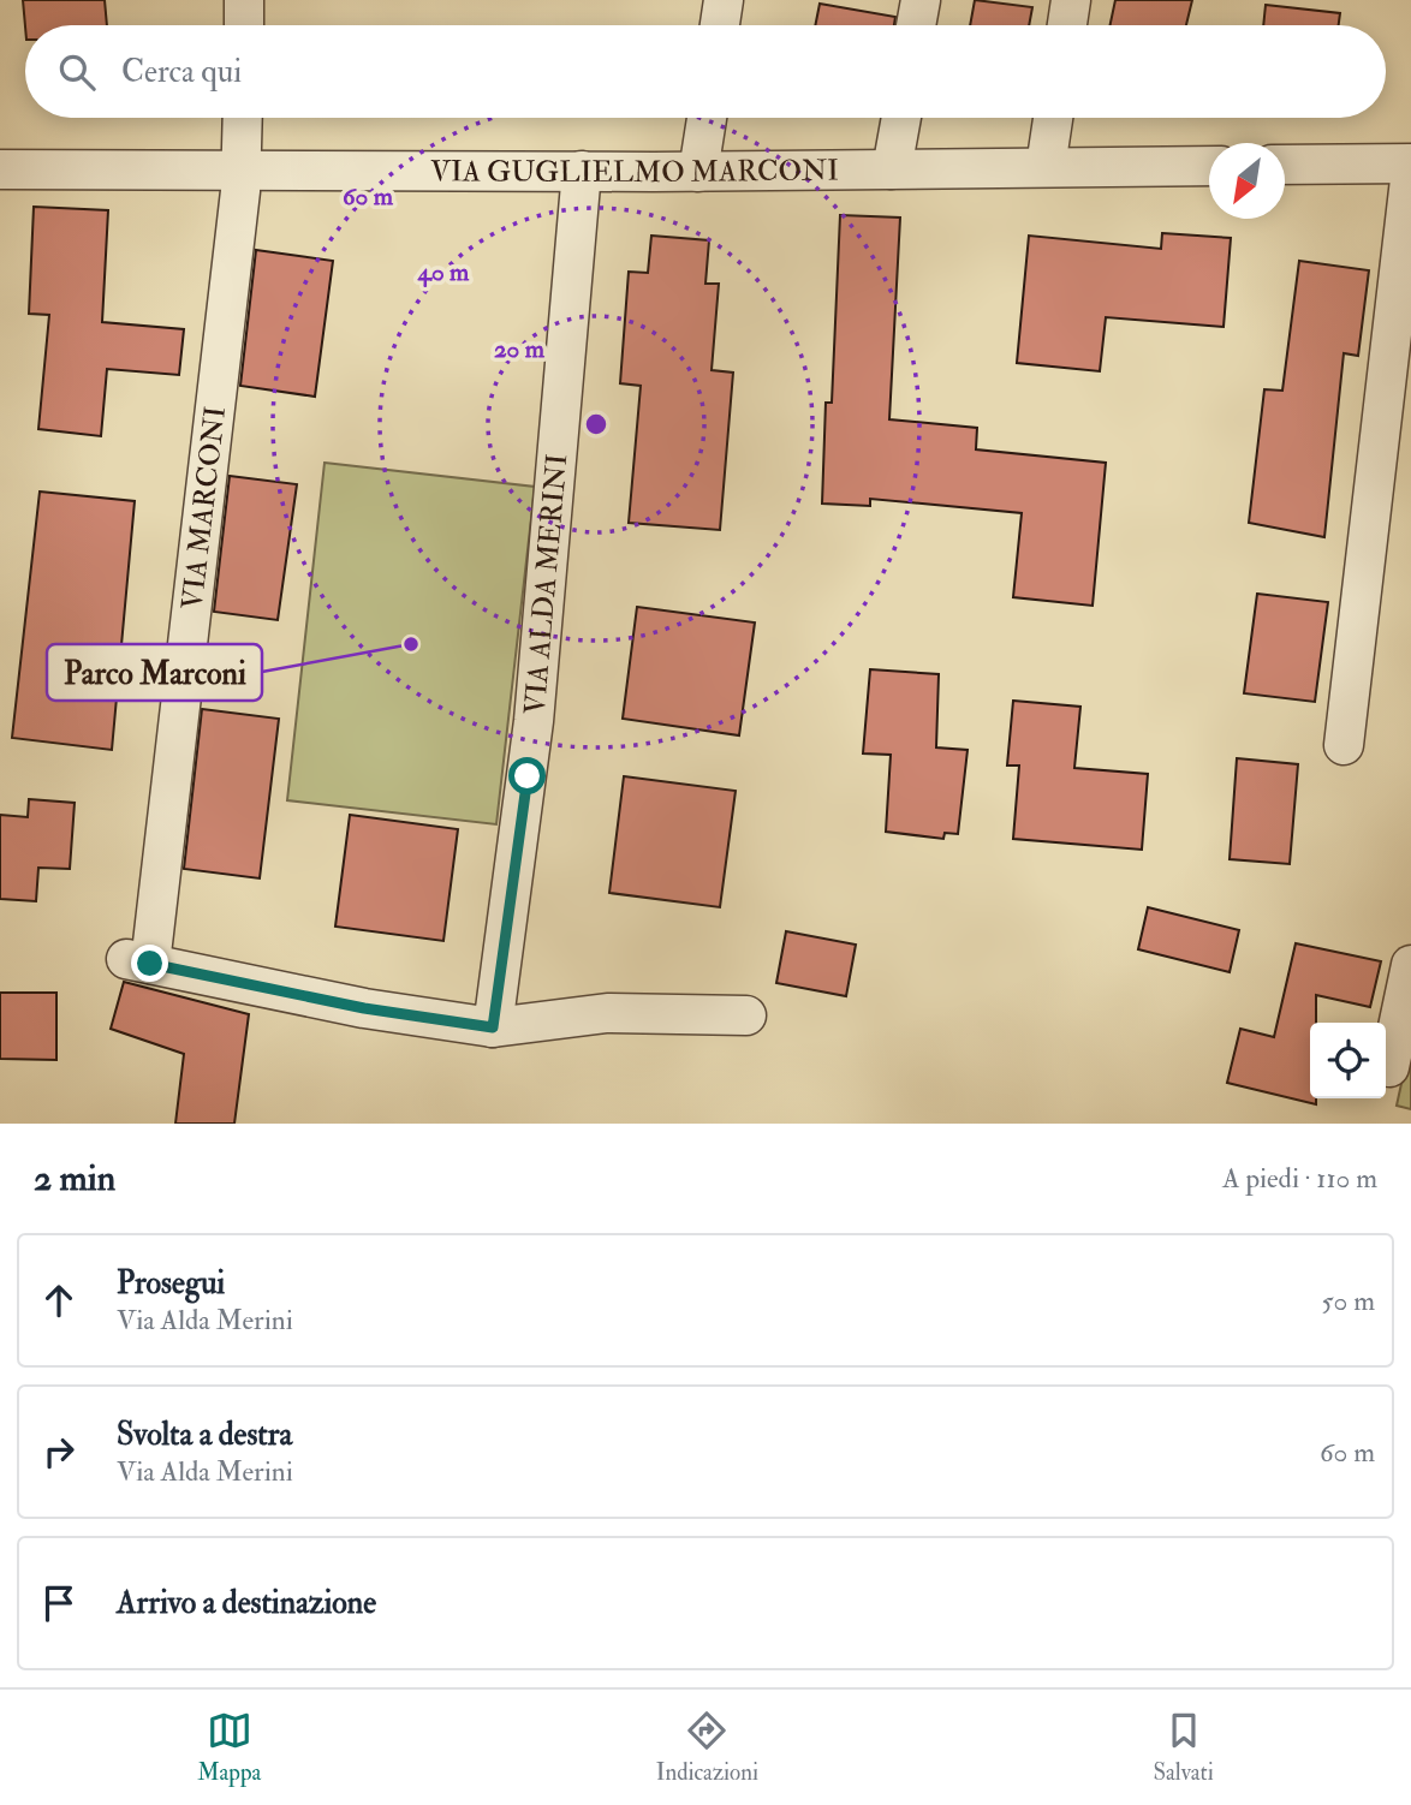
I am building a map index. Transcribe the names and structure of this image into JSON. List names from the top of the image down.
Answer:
{
  "streets": {
    "street": ["VIA GUGLIELMO MARCONI", "VIA MARCONI", "VIA ALDA MERINI"]
  },
  "crossings": [
    ["VIA GUGLIELMO MARCONI", "VIA MARCONI"],
    ["VIA GUGLIELMO MARCONI", "VIA ALDA MERINI"],
    ["VIA MARCONI", "VIA ALDA MERINI"]
  ],
  "places": ["Parco Marconi"],
  "north": "bottom left",
  "page": {
    "search": "Cerca qui",
    "heading": ["2 min", "A piedi · 110 m"],
    "list": [
      ["Prosegui", "Via Alda Merini", "50 m"],
      ["Svolta a destra", "Via Alda Merini", "60 m"],
      "Arrivo a destinazione"
    ],
    "nav": ["Mappa", "Indicazioni", "Salvati"]
  },
  "rings": ["60 m", "40 m", "20 m"]
}
